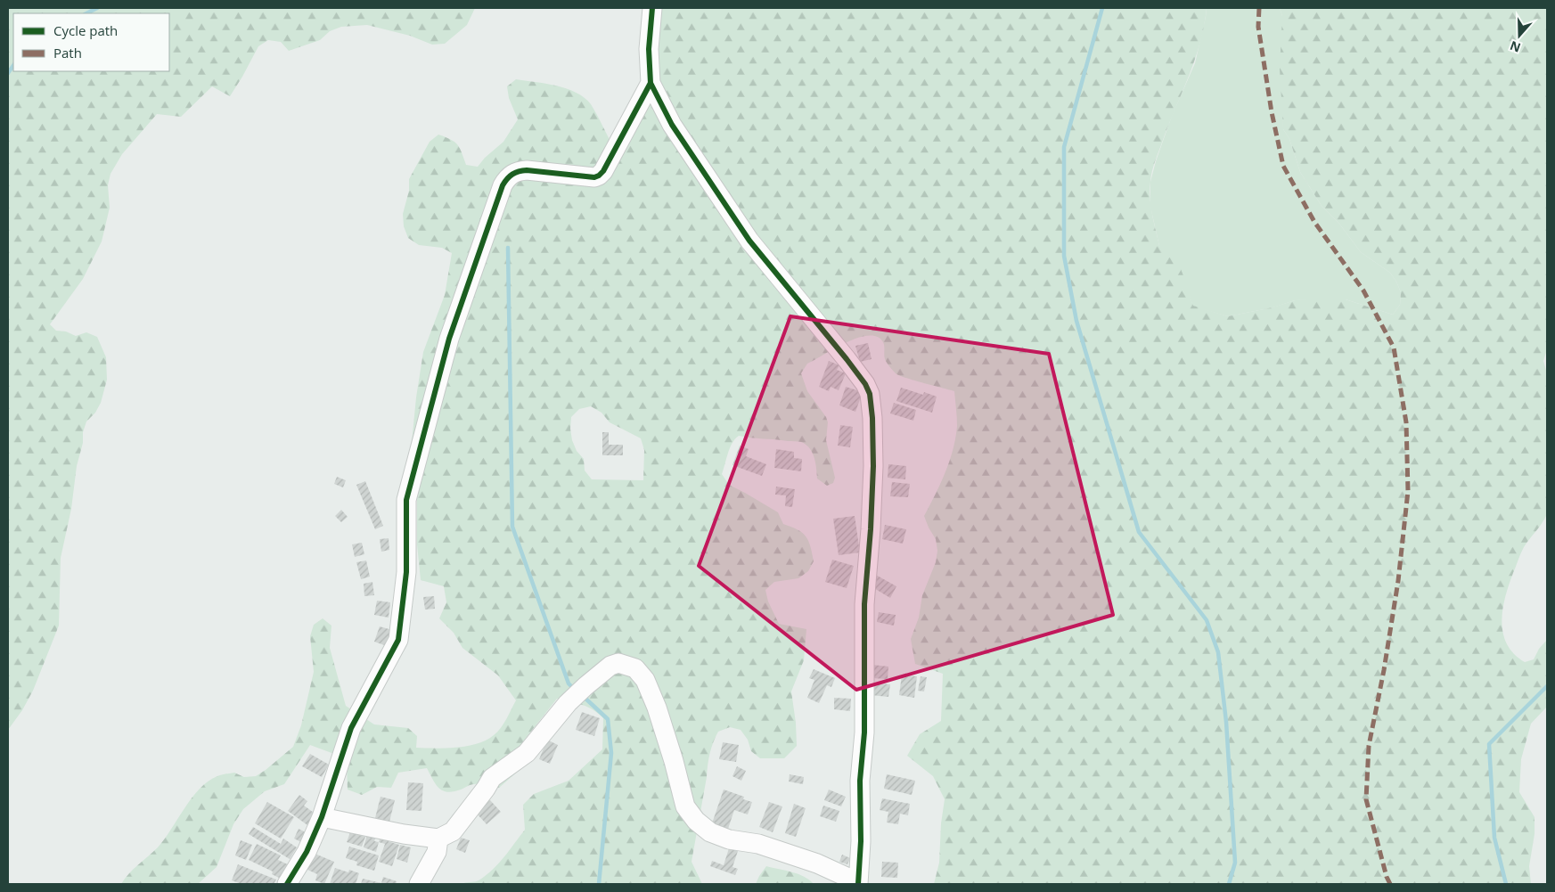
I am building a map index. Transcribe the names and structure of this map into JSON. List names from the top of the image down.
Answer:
{
  "legend": ["Cycle path", "Path"],
  "north": "bottom"
}
